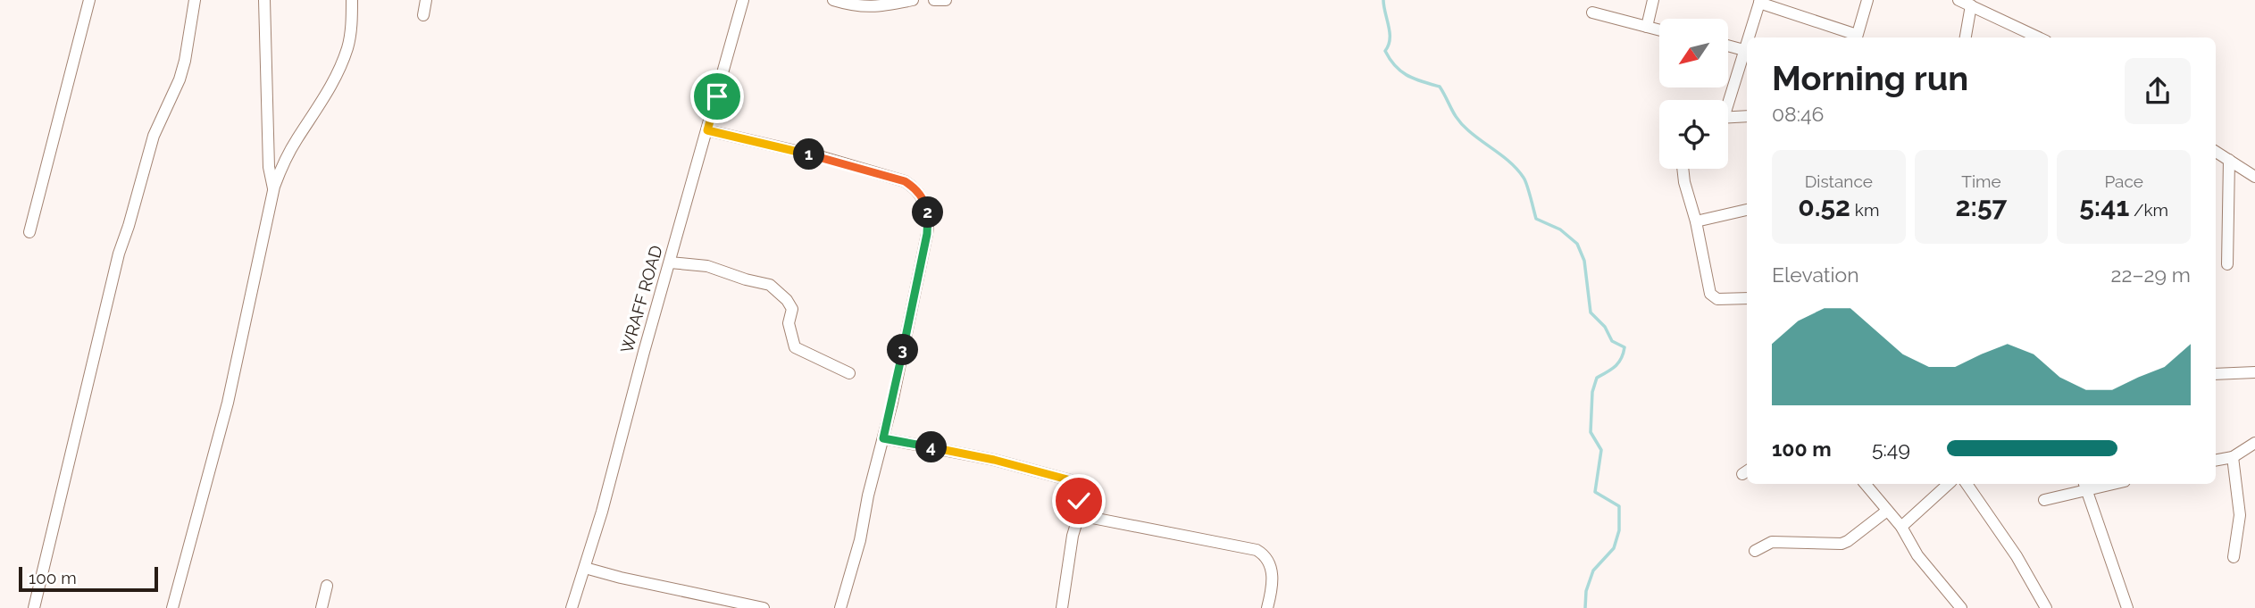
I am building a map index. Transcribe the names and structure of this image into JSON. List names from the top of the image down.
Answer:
{
  "streets": {
    "street": ["WRAFF ROAD"]
  },
  "scale_bar": "100 m",
  "north": "bottom left",
  "page": {
    "heading": ["Morning run", "08:46"],
    "pins": [
      "1",
      "2",
      "3",
      "4"
    ],
    "stats": [
      ["Distance", "0.52 km"],
      ["Time", "2:57"],
      ["Pace", "5:41 /km"]
    ],
    "chart": ["Elevation", "22–29 m"],
    "list": [
      {
        "name": "100 m",
        "note": "5:49"
      }
    ],
    "scale": "100 m"
  }
}
